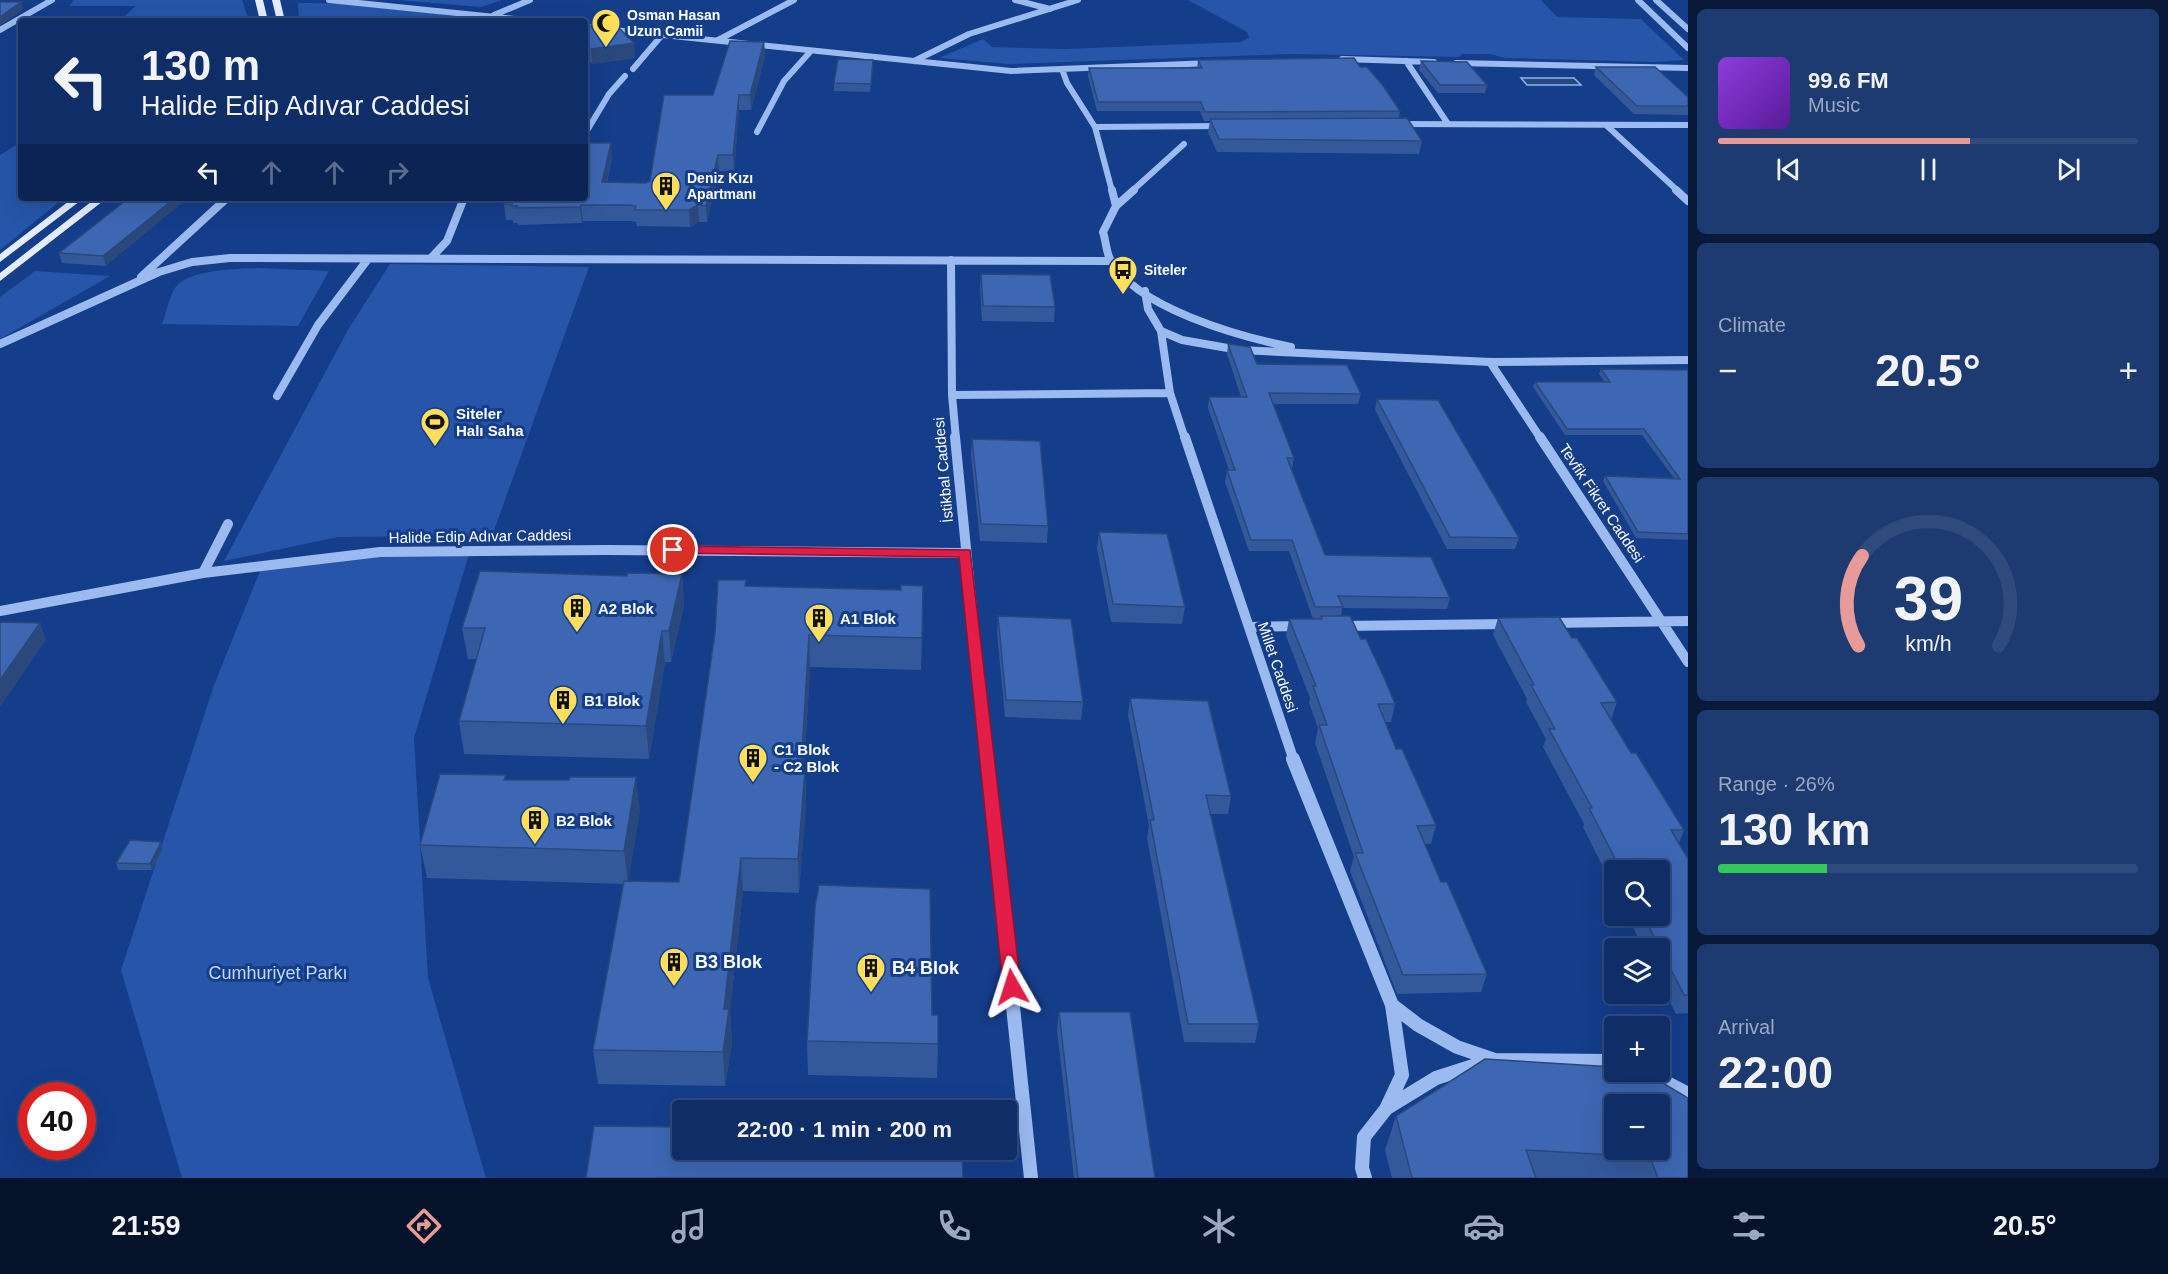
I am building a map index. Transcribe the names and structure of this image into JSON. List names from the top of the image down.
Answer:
{
  "streets": {
    "street": [
      "İstikbal Caddesi",
      "Tevfik Fikret Caddesi",
      "Halide Edip Adıvar Caddesi",
      "Millet Caddesi"
    ]
  },
  "crossings": [
    ["İstikbal Caddesi", "Halide Edip Adıvar Caddesi"]
  ],
  "parks": ["Cumhuriyet Parkı"],
  "places": {
    "mosque": ["Osman Hasan Uzun Camii"],
    "building": [
      "Deniz Kızı Apartmanı",
      "A2 Blok",
      "A1 Blok",
      "B1 Blok",
      "C1 Blok - C2 Blok",
      "B2 Blok",
      "B3 Blok",
      "B4 Blok"
    ],
    "bus stop": ["Siteler"],
    "sports": ["Siteler Halı Saha"]
  },
  "page": {
    "turn": ["130 m", "Halide Edip Adıvar Caddesi"],
    "song": ["99.6 FM", "Music"],
    "tile": [
      "Climate",
      ["Range · 26%", "130 km"],
      ["Arrival", "22:00"]
    ],
    "heat": ["−", "20.5°", "+"],
    "map_buttons": ["+", "−"],
    "limit": "40",
    "trip": "22:00 · 1 min · 200 m",
    "tabs": ["21:59", "20.5°"],
    "gauge": ["39", "km/h"]
  }
}
